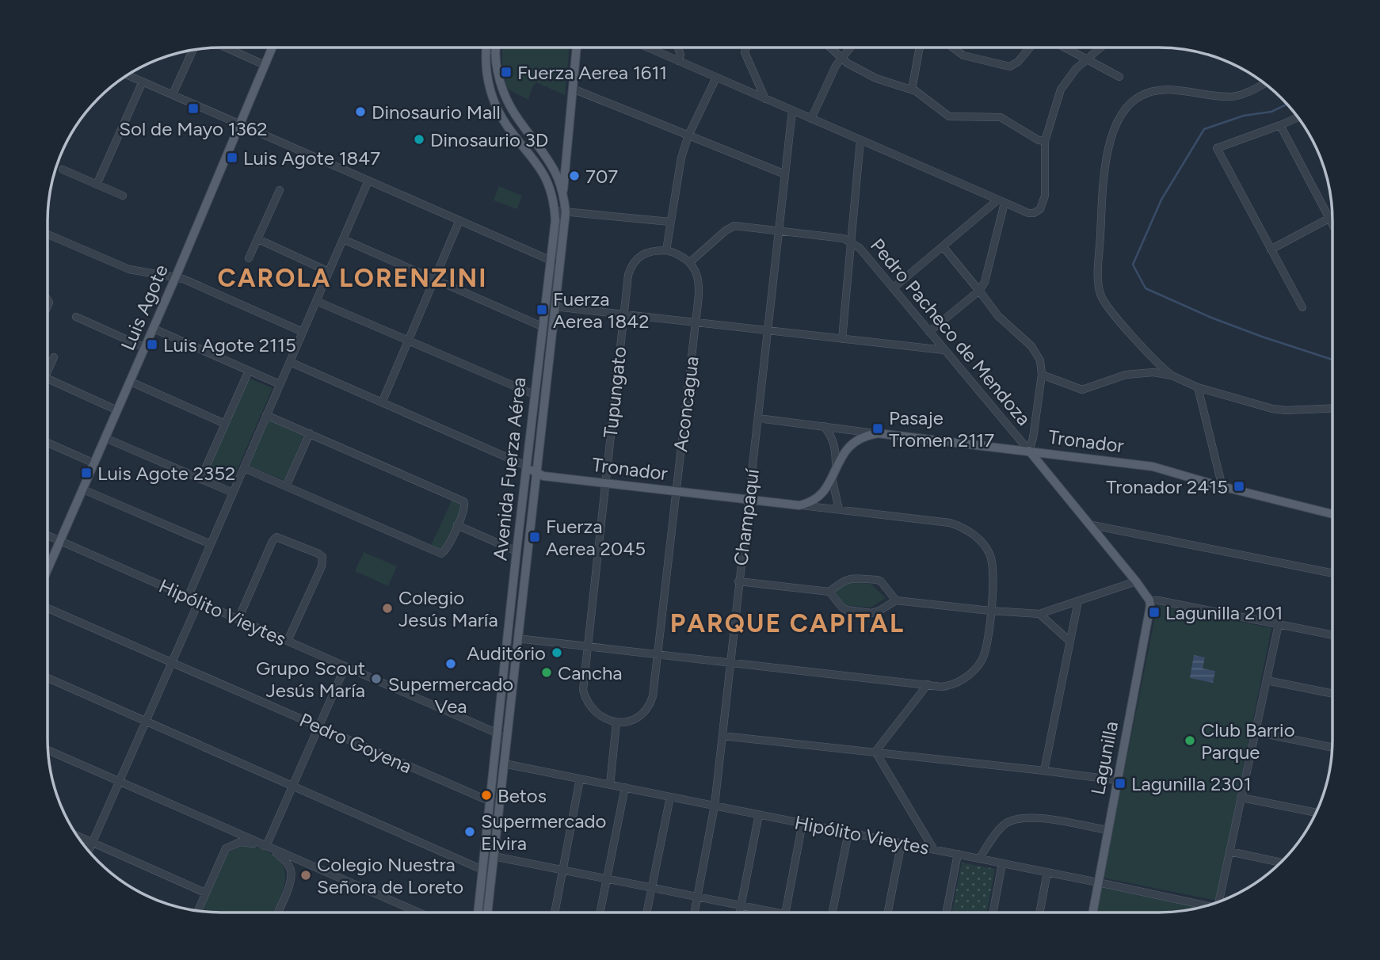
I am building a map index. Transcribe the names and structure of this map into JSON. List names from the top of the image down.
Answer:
{
  "streets": {
    "main road": [
      "Luis Agote",
      "Pedro Pacheco de Mendoza",
      "Tronador",
      "Avenida Fuerza Aérea",
      "Lagunilla"
    ],
    "street": [
      "Tupungato",
      "Aconcagua",
      "Champaquí",
      "Hipólito Vieytes",
      "Pedro Goyena"
    ]
  },
  "crossings": [
    ["Luis Agote", "Hipólito Vieytes"],
    ["Pedro Pacheco de Mendoza", "Tronador"],
    ["Pedro Pacheco de Mendoza", "Lagunilla"],
    ["Tupungato", "Aconcagua"],
    ["Tupungato", "Tronador"],
    ["Aconcagua", "Tronador"],
    ["Tronador", "Avenida Fuerza Aérea"],
    ["Tronador", "Champaquí"],
    ["Avenida Fuerza Aérea", "Hipólito Vieytes"],
    ["Avenida Fuerza Aérea", "Pedro Goyena"],
    ["Champaquí", "Hipólito Vieytes"],
    ["Hipólito Vieytes", "Lagunilla"]
  ],
  "districts": ["CAROLA LORENZINI", "PARQUE CAPITAL"],
  "places": {
    "transit": [
      "Fuerza Aerea 1611",
      "Sol de Mayo 1362",
      "Luis Agote 1847",
      "Fuerza Aerea 1842",
      "Luis Agote 2115",
      "Pasaje Tromen 2117",
      "Luis Agote 2352",
      "Tronador 2415",
      "Fuerza Aerea 2045",
      "Lagunilla 2101",
      "Lagunilla 2301"
    ],
    "other": [
      "Dinosaurio Mall",
      "Dinosaurio 3D",
      "707",
      "Colegio Jesús María",
      "Auditório",
      "Supermercado Vea",
      "Cancha",
      "Grupo Scout Jesús María",
      "Club Barrio Parque",
      "Betos",
      "Supermercado Elvira",
      "Colegio Nuestra Señora de Loreto"
    ]
  }
}
